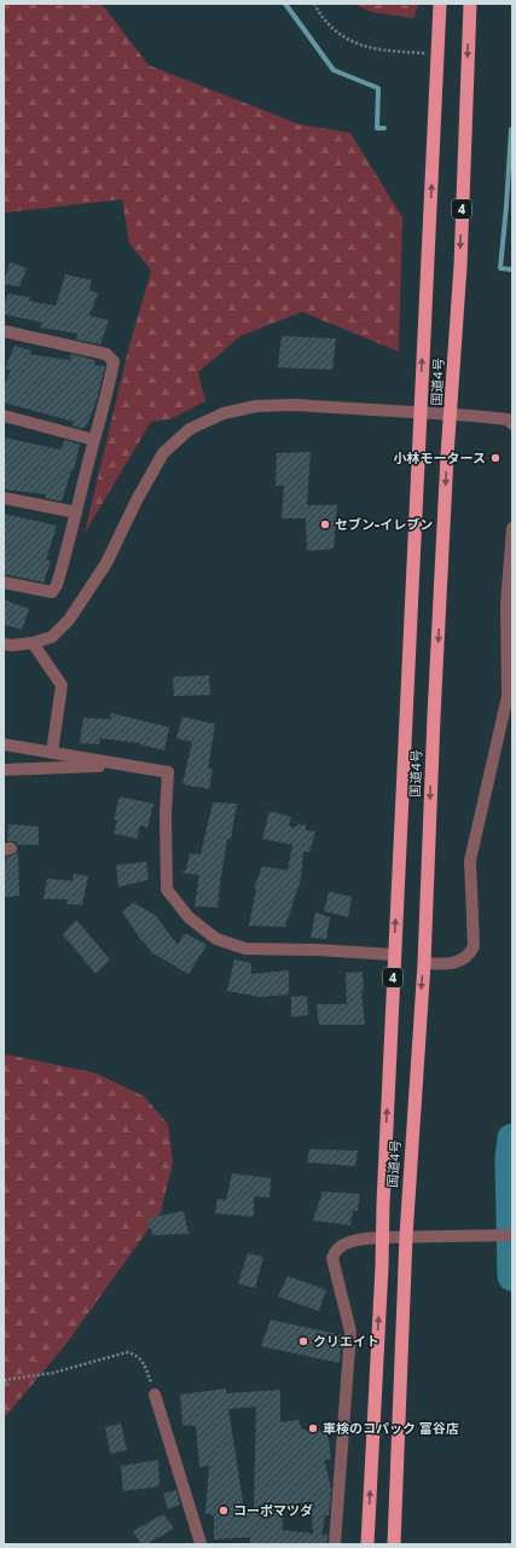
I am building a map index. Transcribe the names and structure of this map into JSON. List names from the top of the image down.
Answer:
{
  "streets": {
    "highway": ["4", "国道4号"]
  },
  "places": [
    "小林モータース",
    "セブン-イレブン",
    "クリエイト",
    "車検のコパック 富谷店",
    "コーポマツダ"
  ]
}
